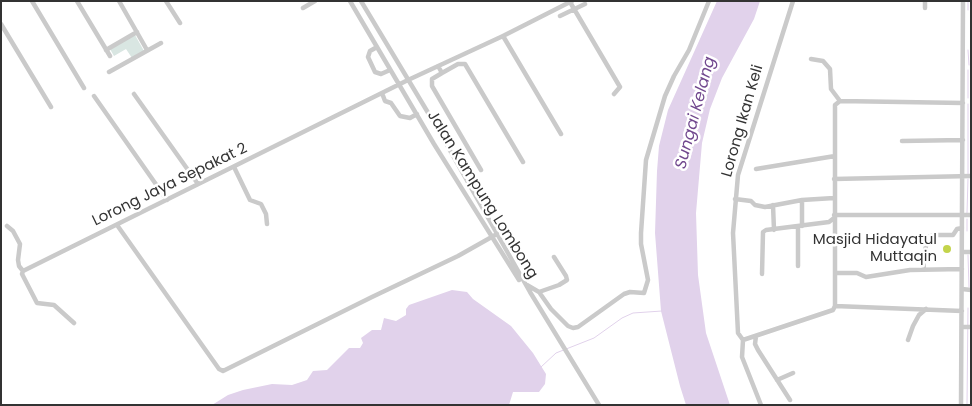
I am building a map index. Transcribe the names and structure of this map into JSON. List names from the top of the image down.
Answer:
{
  "streets": {
    "street": ["Lorong Ikan Keli", "Lorong Jaya Sepakat 2", "Jalan Kampung Lombong"]
  },
  "crossings": [
    ["Lorong Jaya Sepakat 2", "Jalan Kampung Lombong"]
  ],
  "water": ["Sungai Kelang"],
  "places": ["Masjid Hidayatul Muttaqin"]
}
